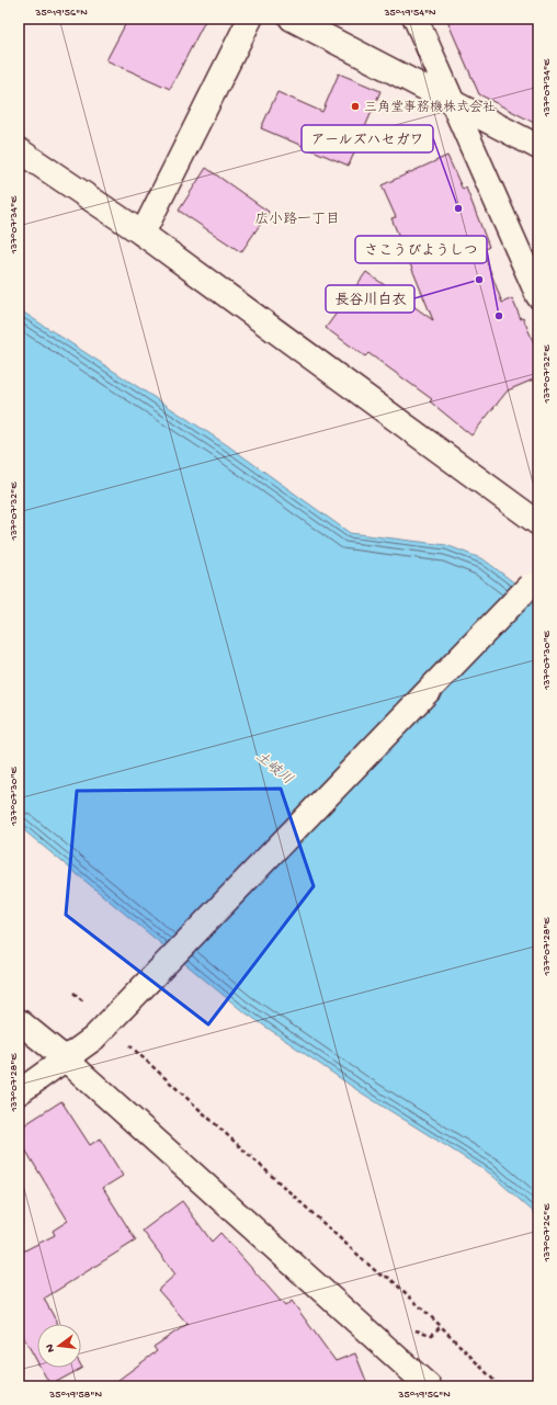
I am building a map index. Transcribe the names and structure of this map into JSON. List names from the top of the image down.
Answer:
{
  "districts": ["広小路一丁目"],
  "water": ["土岐川"],
  "places": [
    "三角堂事務機株式会社",
    "アールズハセガワ",
    "長谷川白衣",
    "さこうびようしつ"
  ],
  "north": "left",
  "coordinates": [
    "35°19'56\"N",
    "35°19'54\"N",
    "137°07'34\"E",
    "137°07'32\"E",
    "137°07'30\"E",
    "137°07'28\"E",
    "137°07'26\"E",
    "35°19'58\"N"
  ]
}
